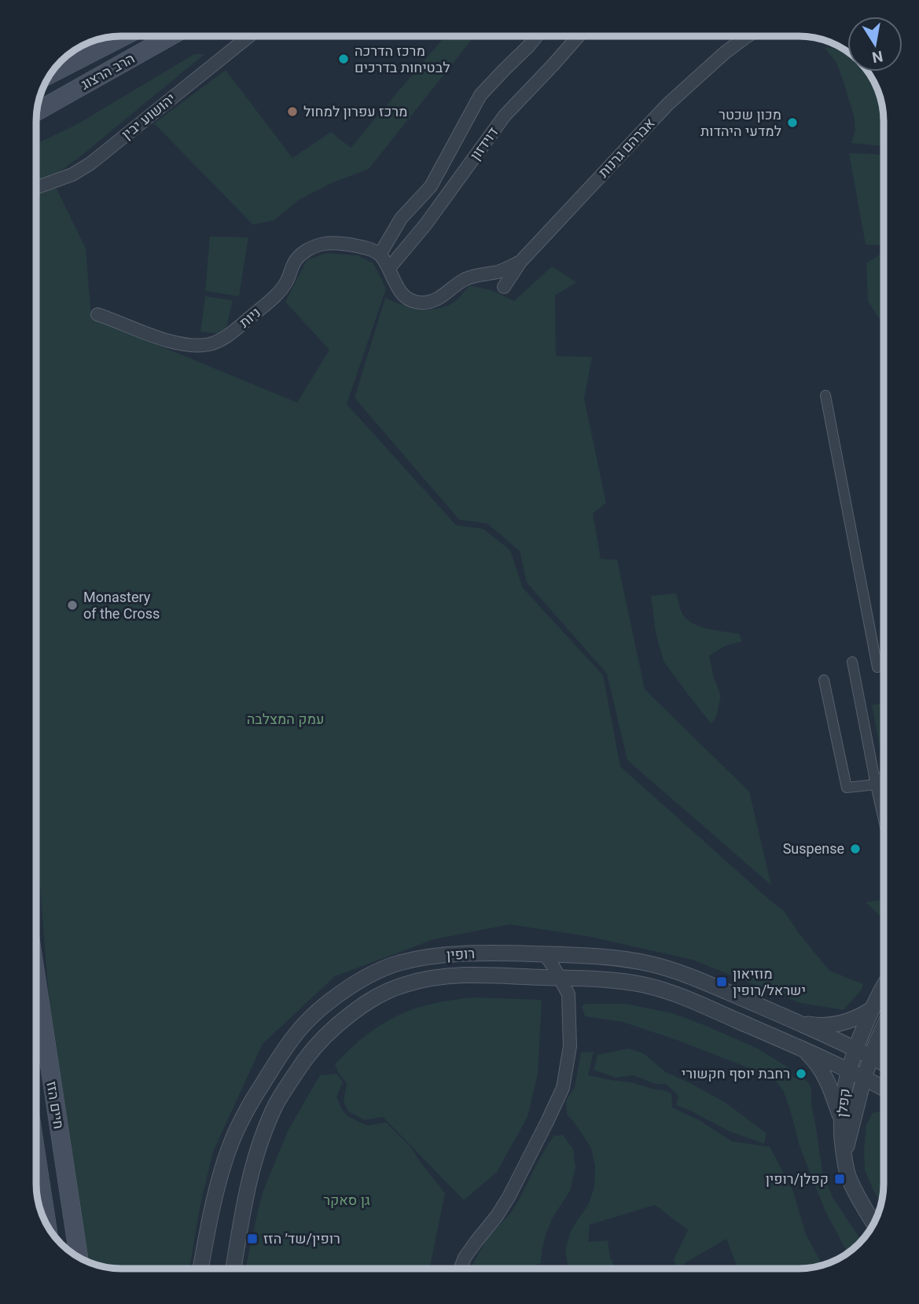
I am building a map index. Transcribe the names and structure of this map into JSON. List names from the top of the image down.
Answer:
{
  "streets": {
    "main road": ["הרב הרצוג", "חיים הזז"],
    "street": [
      "יהושוע יבין",
      "דוידזון",
      "אברהם גרנות",
      "ניות",
      "רופין",
      "קפלן"
    ]
  },
  "crossings": [
    ["רופין", "קפלן"]
  ],
  "parks": ["עמק המצלבה", "גן סאקר"],
  "places": {
    "other": [
      "מרכז הדרכה לבטיחות בדרכים",
      "מרכז עפרון למחול",
      "מכון שכטר למדעי היהדות",
      "Monastery of the Cross",
      "Suspense",
      "רחבת יוסף חקשורי"
    ],
    "transit": ["מוזיאון ישראל/רופין", "קפלן/רופין", "רופין/שד׳ הזז"]
  },
  "north": "bottom"
}
